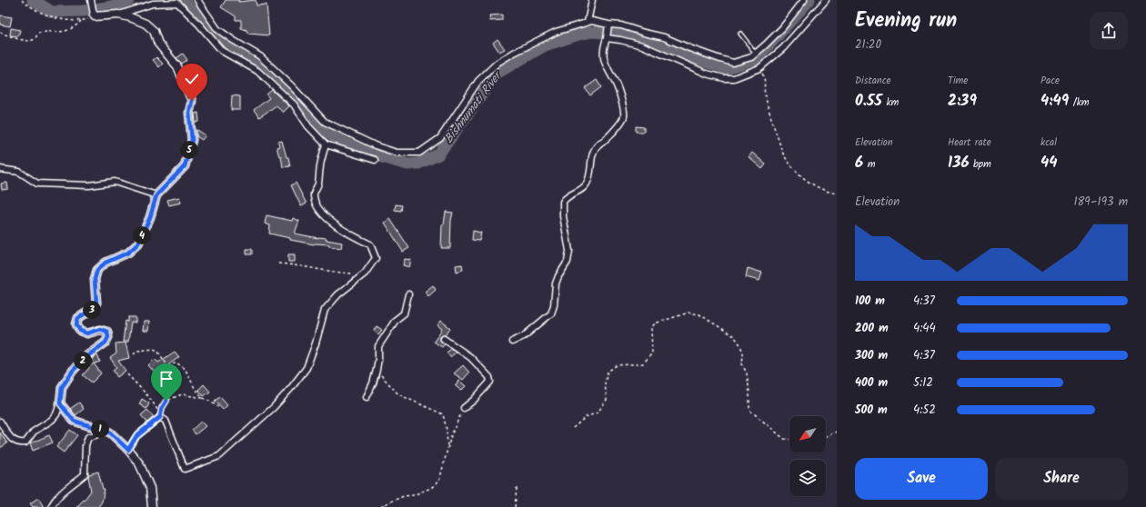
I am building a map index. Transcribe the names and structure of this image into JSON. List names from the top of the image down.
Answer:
{
  "water": ["Bishnumati River"],
  "north": "bottom left",
  "page": {
    "heading": ["Evening run", "21:20"],
    "stats": [
      ["Distance", "0.55 km"],
      ["Time", "2:39"],
      ["Pace", "4:49 /km"],
      ["Elevation", "6 m"],
      ["Heart rate", "136 bpm"],
      ["kcal", "44"]
    ],
    "pins": [
      "5",
      "4",
      "3",
      "2",
      "1"
    ],
    "chart": ["Elevation", "189–193 m"],
    "list": [
      {
        "name": "100 m",
        "note": "4:37"
      },
      {
        "name": "200 m",
        "note": "4:44"
      },
      {
        "name": "300 m",
        "note": "4:37"
      },
      {
        "name": "400 m",
        "note": "5:12"
      },
      {
        "name": "500 m",
        "note": "4:52"
      }
    ],
    "buttons": ["Save", "Share"]
  }
}
